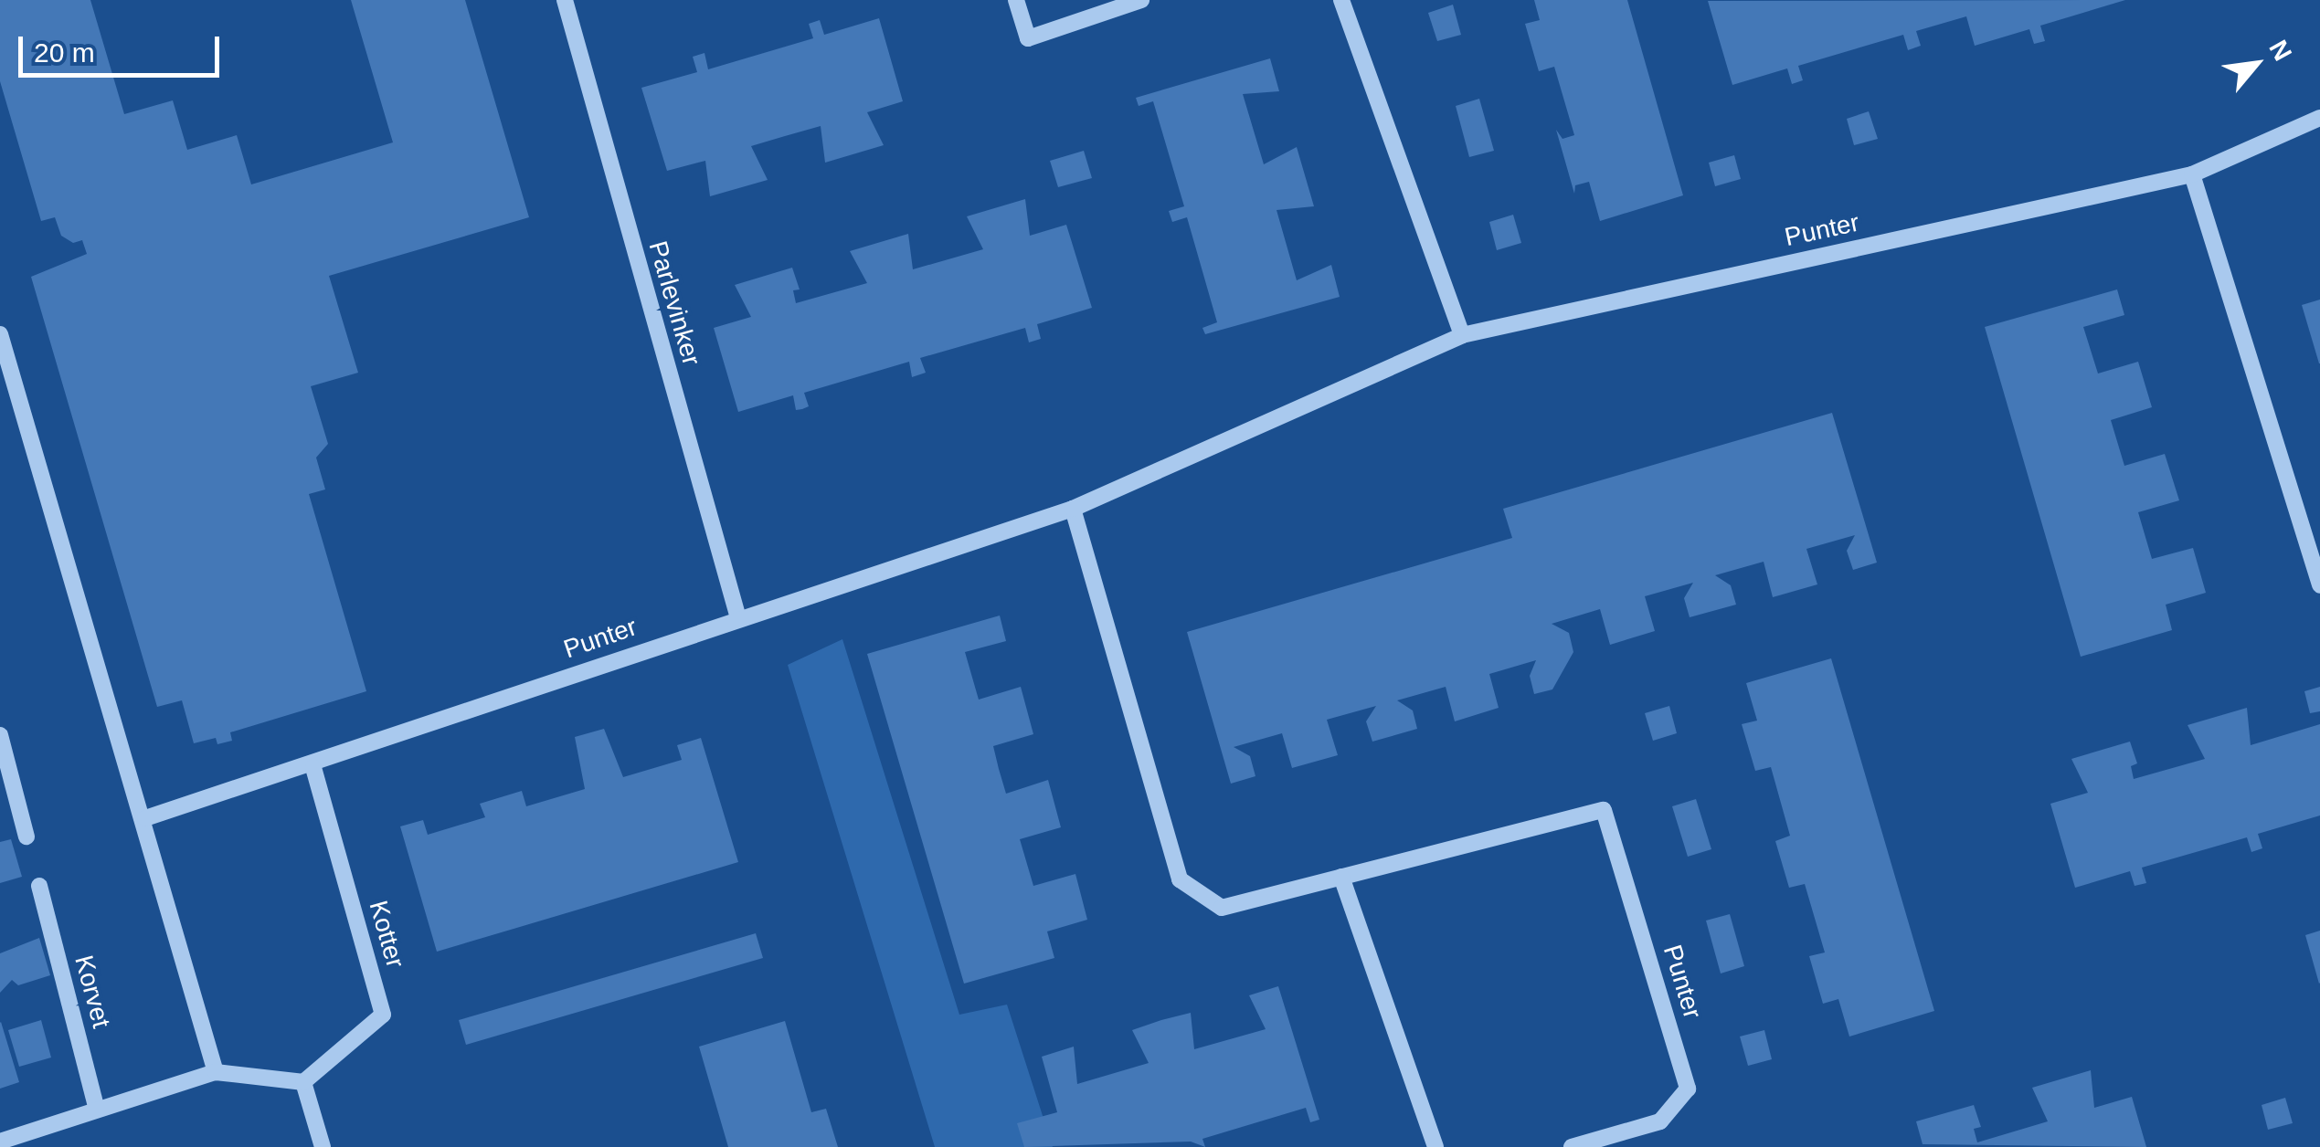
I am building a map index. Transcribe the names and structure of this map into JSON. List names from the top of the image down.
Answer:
{
  "streets": {
    "street": [
      "Punter",
      "Parlevinker",
      "Kotter",
      "Korvet"
    ]
  },
  "crossings": [
    ["Punter", "Parlevinker"],
    ["Punter", "Kotter"]
  ],
  "scale_bar": "20 m",
  "north": "top right"
}
